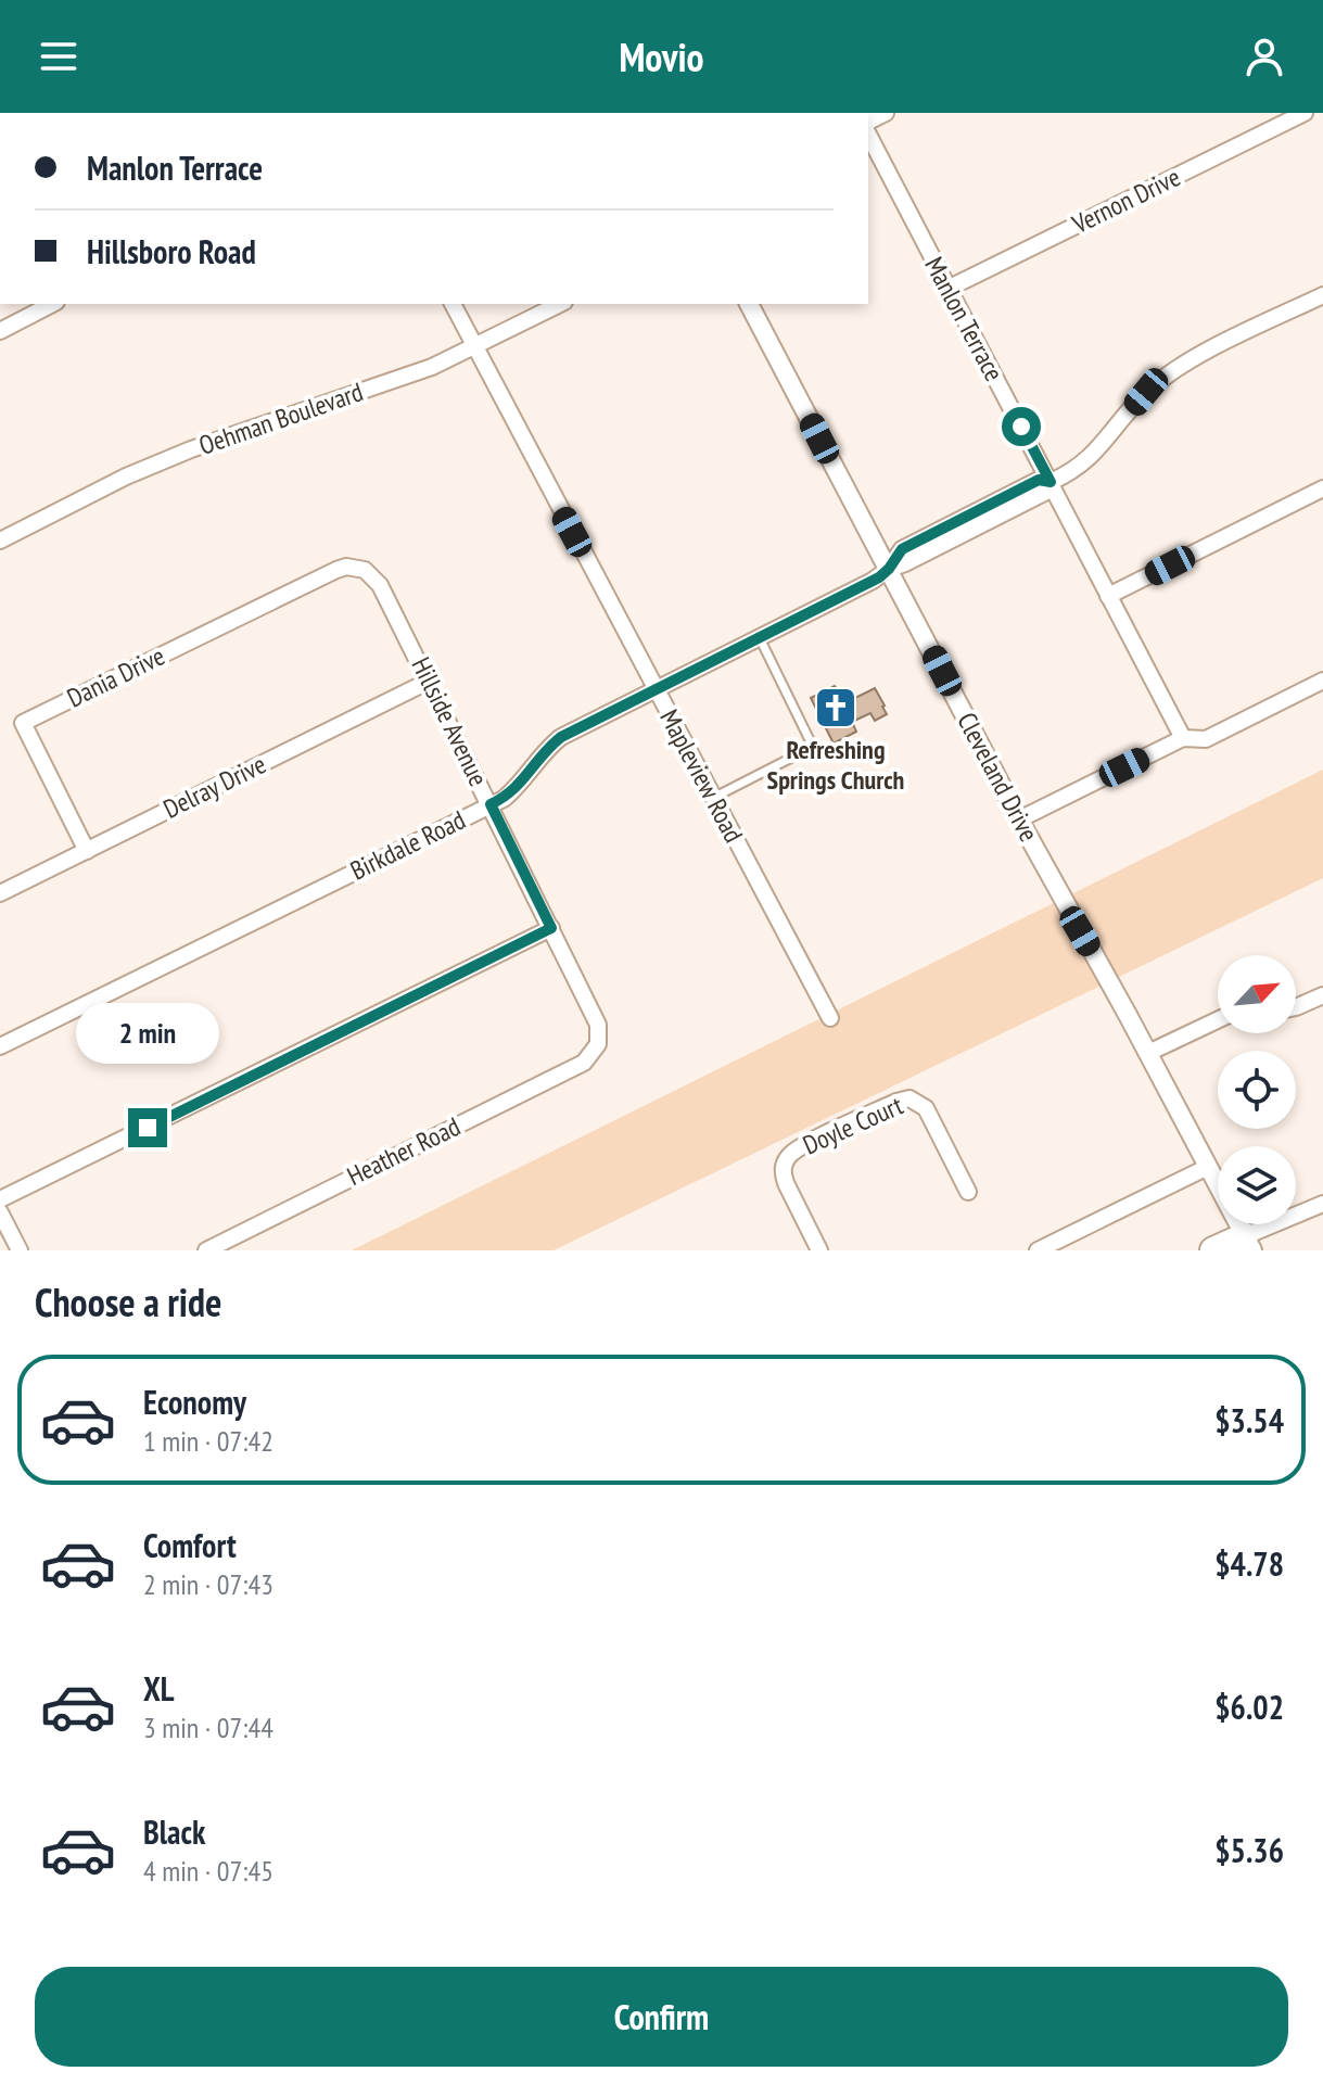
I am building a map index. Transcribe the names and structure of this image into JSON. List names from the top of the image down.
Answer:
{
  "streets": {
    "street": [
      "Vernon Drive",
      "Manlon Terrace",
      "Oehman Boulevard",
      "Dania Drive",
      "Hillside Avenue",
      "Mapleview Road",
      "Cleveland Drive",
      "Delray Drive",
      "Birkdale Road",
      "Doyle Court",
      "Heather Road"
    ]
  },
  "crossings": [
    ["Vernon Drive", "Manlon Terrace"],
    ["Manlon Terrace", "Birkdale Road"],
    ["Oehman Boulevard", "Mapleview Road"],
    ["Dania Drive", "Hillside Avenue"],
    ["Dania Drive", "Delray Drive"],
    ["Hillside Avenue", "Delray Drive"],
    ["Hillside Avenue", "Birkdale Road"],
    ["Hillside Avenue", "Heather Road"],
    ["Mapleview Road", "Birkdale Road"],
    ["Cleveland Drive", "Birkdale Road"]
  ],
  "places": {
    "church": ["Refreshing Springs Church"]
  },
  "north": "top right",
  "page": {
    "header": "Movio",
    "banner": ["Manlon Terrace", "Hillsboro Road"],
    "bubble": "2 min",
    "heading": "Choose a ride",
    "list": [
      {
        "name": "Economy",
        "note": "1 min · 07:42",
        "value": "$3.54"
      },
      {
        "name": "Comfort",
        "note": "2 min · 07:43",
        "value": "$4.78"
      },
      {
        "name": "XL",
        "note": "3 min · 07:44",
        "value": "$6.02"
      },
      {
        "name": "Black",
        "note": "4 min · 07:45",
        "value": "$5.36"
      }
    ],
    "buttons": "Confirm"
  }
}
